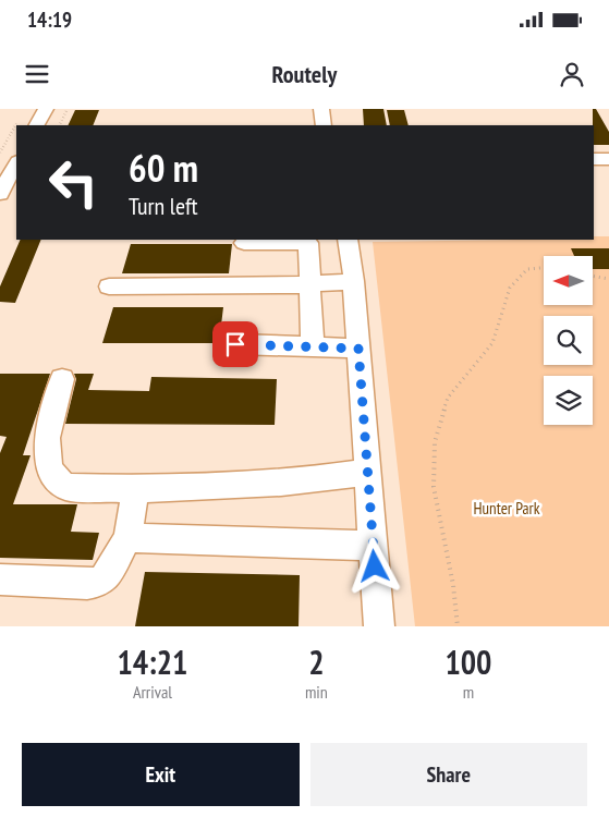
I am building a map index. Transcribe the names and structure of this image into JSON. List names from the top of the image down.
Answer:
{
  "parks": ["Hunter Park"],
  "north": "left",
  "page": {
    "status": "14:19",
    "header": "Routely",
    "turn": ["60 m", "Turn left"],
    "eta": [
      "14:21",
      "Arrival",
      "2",
      "min",
      "100",
      "m"
    ],
    "buttons": ["Exit", "Share"]
  }
}
